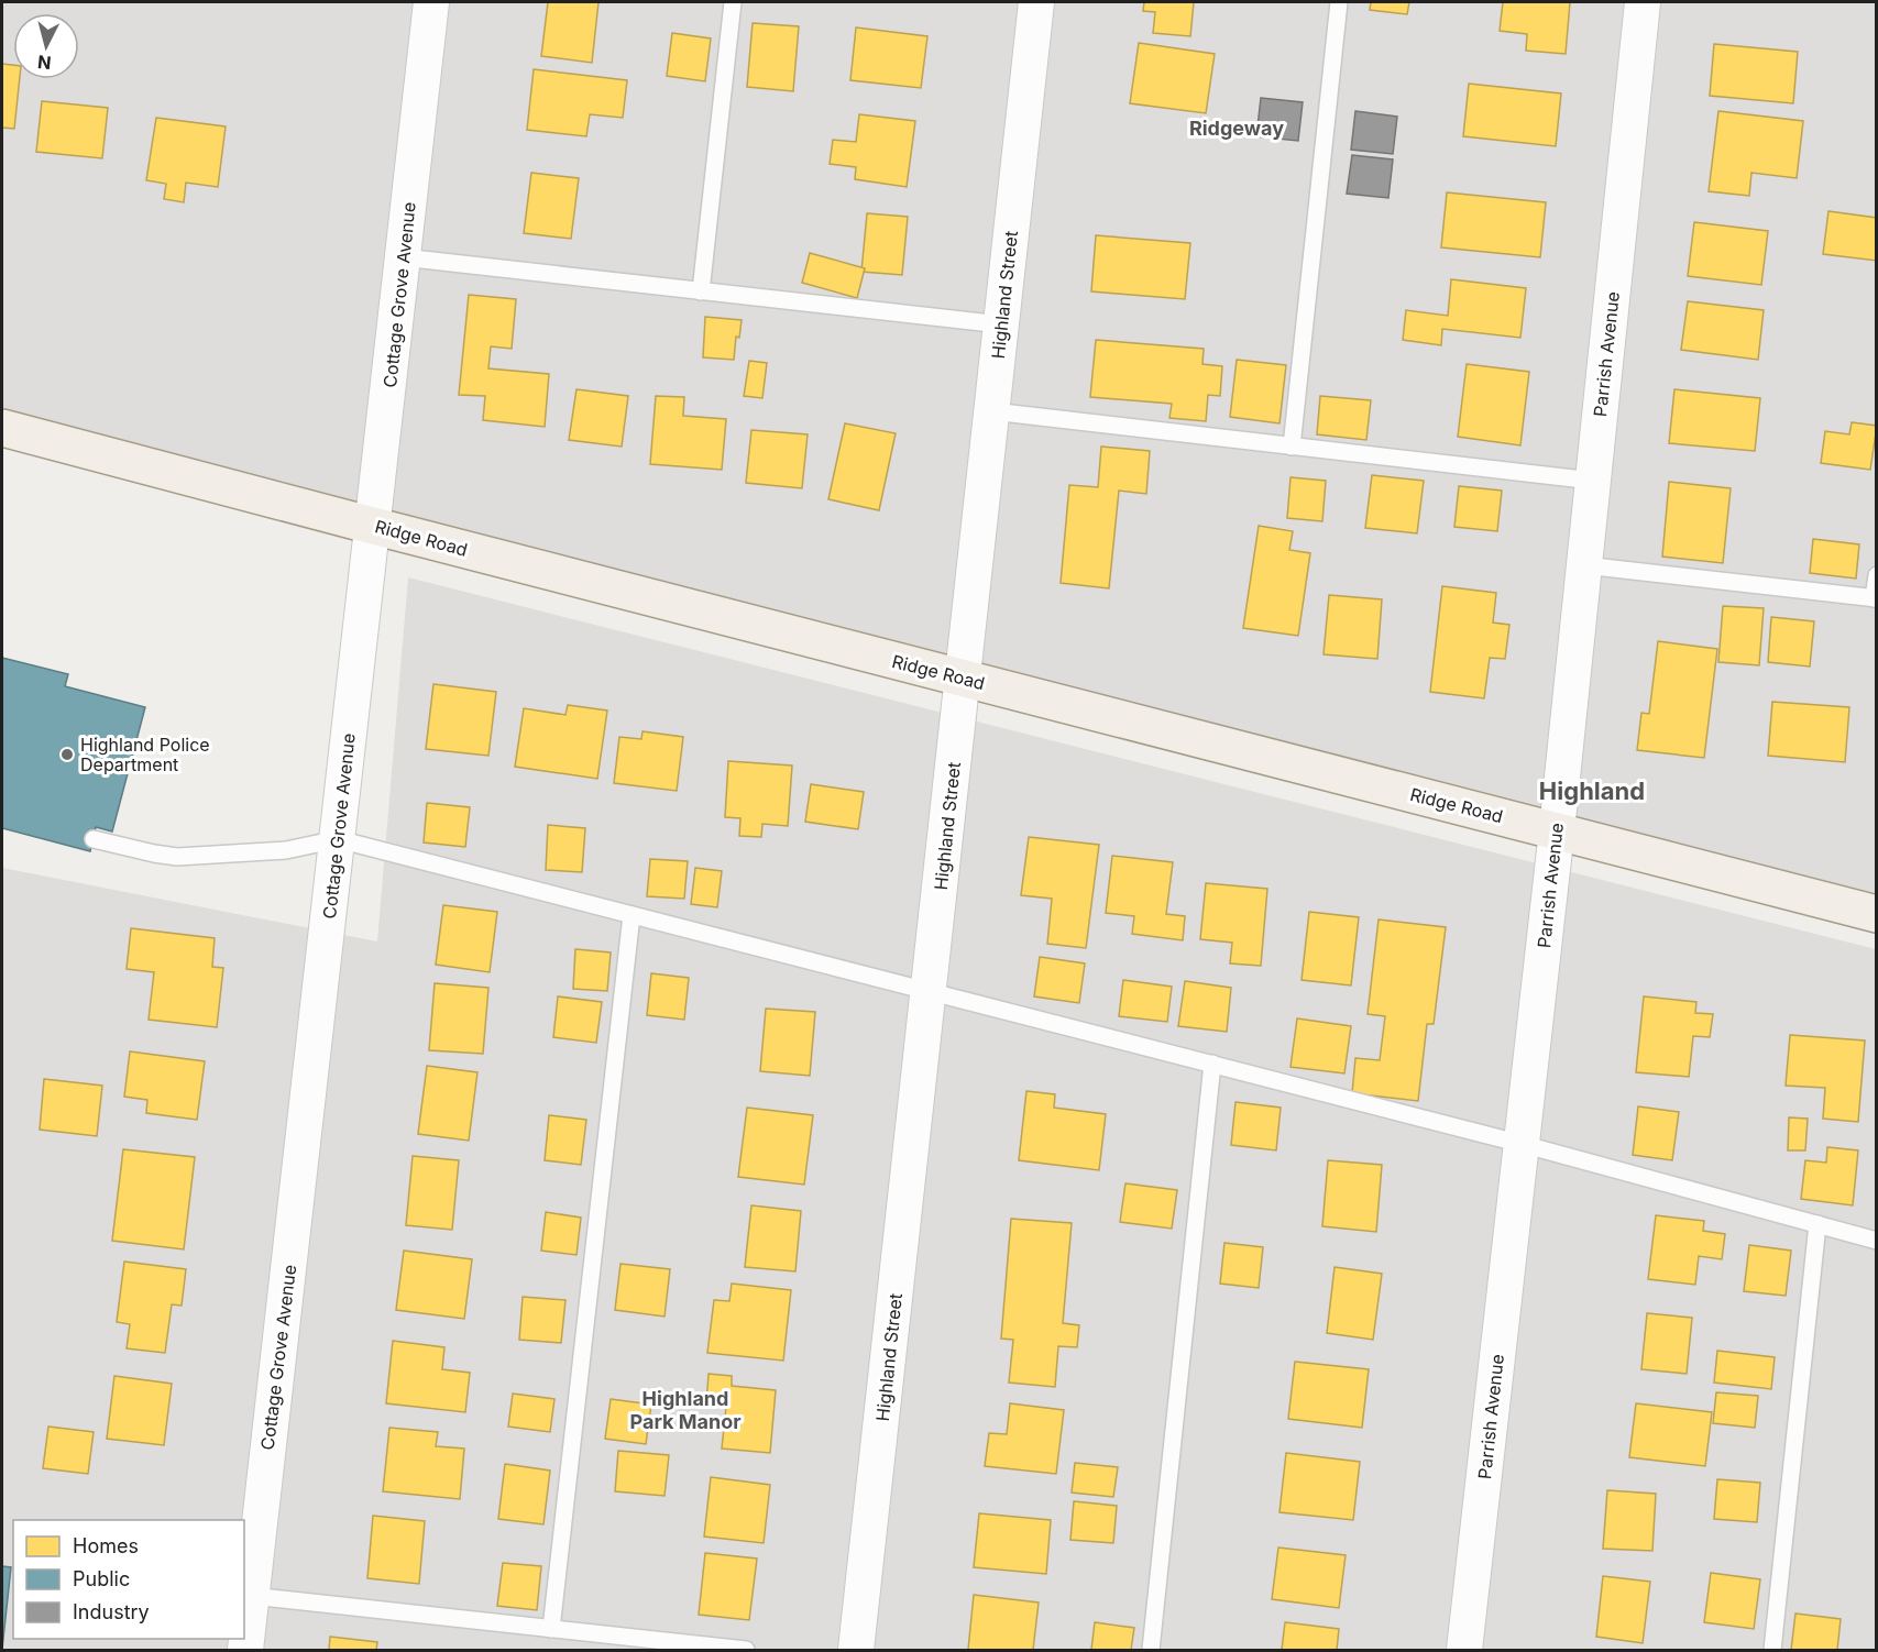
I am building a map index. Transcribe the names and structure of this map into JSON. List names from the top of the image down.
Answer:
{
  "streets": {
    "main road": ["Ridge Road"],
    "street": ["Cottage Grove Avenue", "Highland Street", "Parrish Avenue"]
  },
  "crossings": [
    ["Cottage Grove Avenue", "Ridge Road"],
    ["Highland Street", "Ridge Road"],
    ["Parrish Avenue", "Ridge Road"]
  ],
  "districts": ["Ridgeway", "Highland", "Highland Park Manor"],
  "places": ["Highland Police Department"],
  "legend": ["Homes", "Public", "Industry"],
  "north": "bottom"
}
